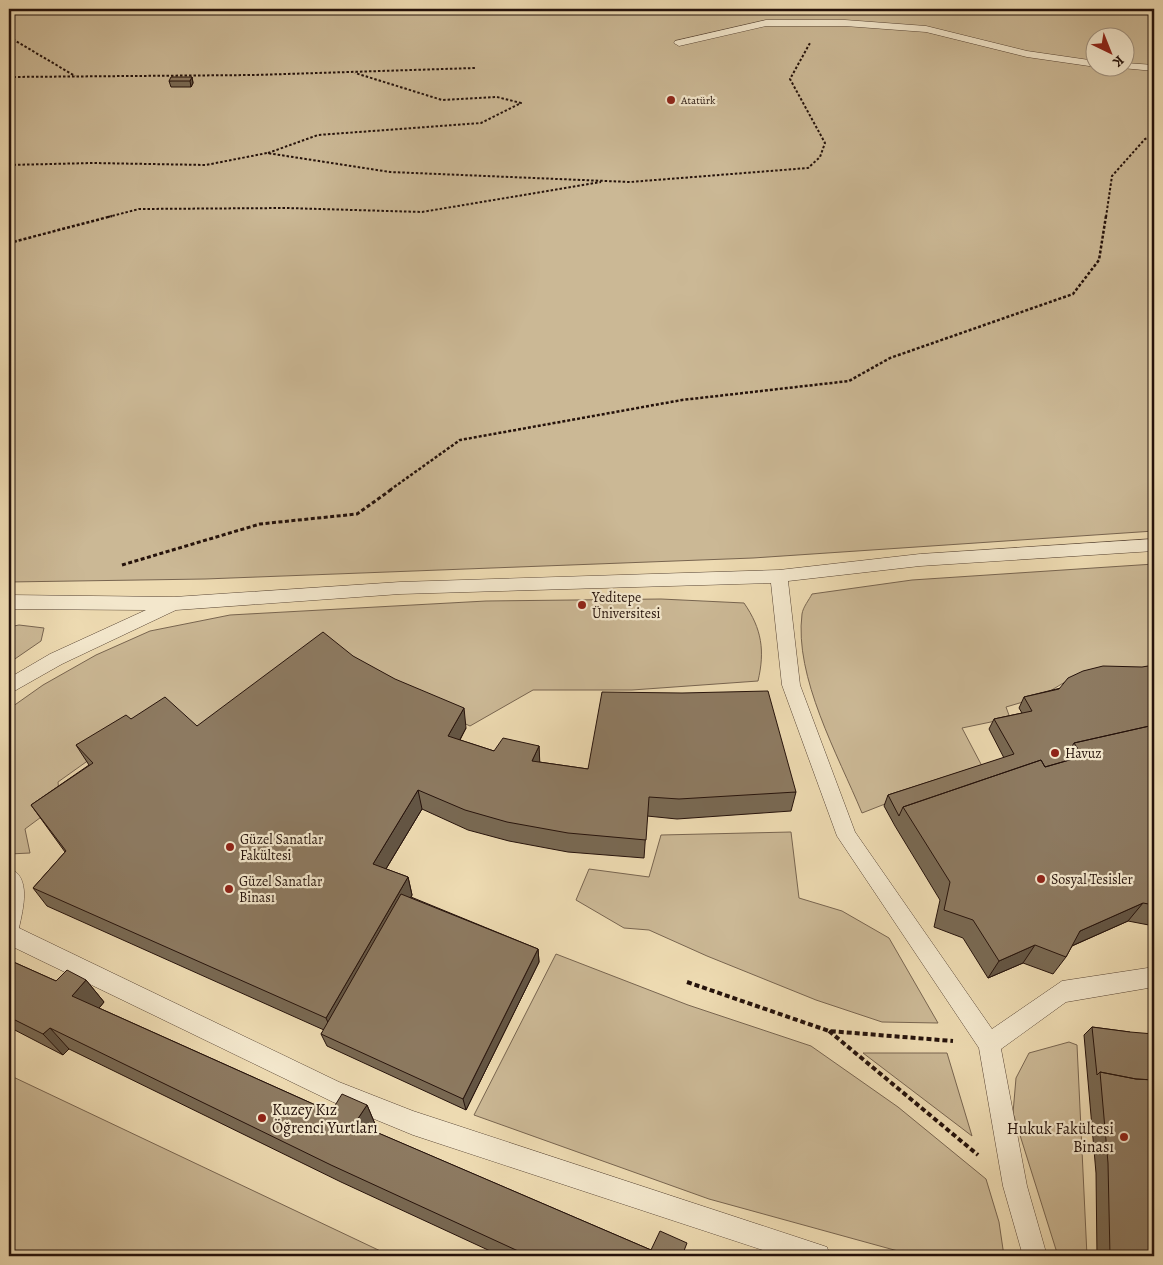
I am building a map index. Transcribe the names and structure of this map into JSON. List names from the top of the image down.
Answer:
{
  "places": [
    "Atatürk",
    "Yeditepe Üniversitesi",
    "Havuz",
    "Güzel Sanatlar Fakültesi",
    "Sosyal Tesisler",
    "Güzel Sanatlar Binası",
    "Kuzey Kız Öğrenci Yurtları",
    "Hukuk Fakültesi Binası"
  ],
  "north": "bottom right"
}
